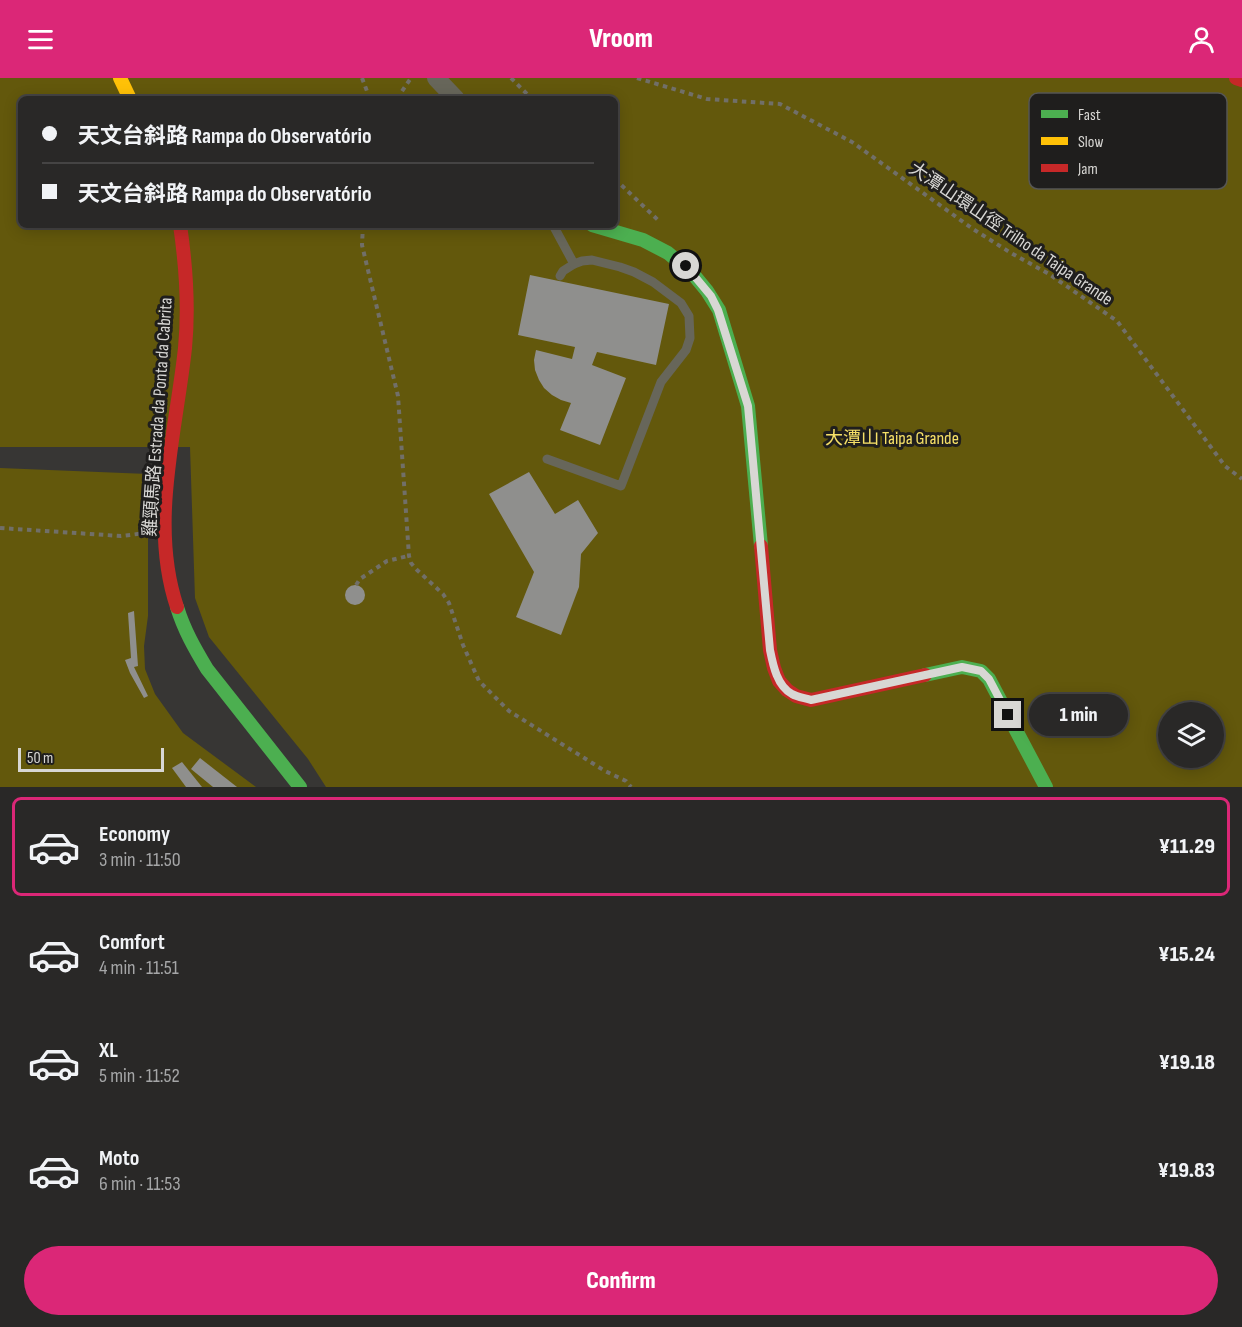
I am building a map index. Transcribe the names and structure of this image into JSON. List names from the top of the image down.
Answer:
{
  "streets": {
    "street": ["雞頸馬路 Estrada da Ponta da Cabrita"],
    "path": ["大潭山環山徑 Trilho da Taipa Grande"]
  },
  "parks": ["大潭山 Taipa Grande"],
  "legend": ["Fast", "Slow", "Jam"],
  "scale_bar": "50 m",
  "page": {
    "header": "Vroom",
    "banner": ["天文台斜路 Rampa do Observatório", "天文台斜路 Rampa do Observatório"],
    "bubble": "1 min",
    "scale": "50 m",
    "list": [
      {
        "name": "Economy",
        "note": "3 min · 11:50",
        "value": "¥11.29"
      },
      {
        "name": "Comfort",
        "note": "4 min · 11:51",
        "value": "¥15.24"
      },
      {
        "name": "XL",
        "note": "5 min · 11:52",
        "value": "¥19.18"
      },
      {
        "name": "Moto",
        "note": "6 min · 11:53",
        "value": "¥19.83"
      }
    ],
    "buttons": "Confirm"
  }
}
